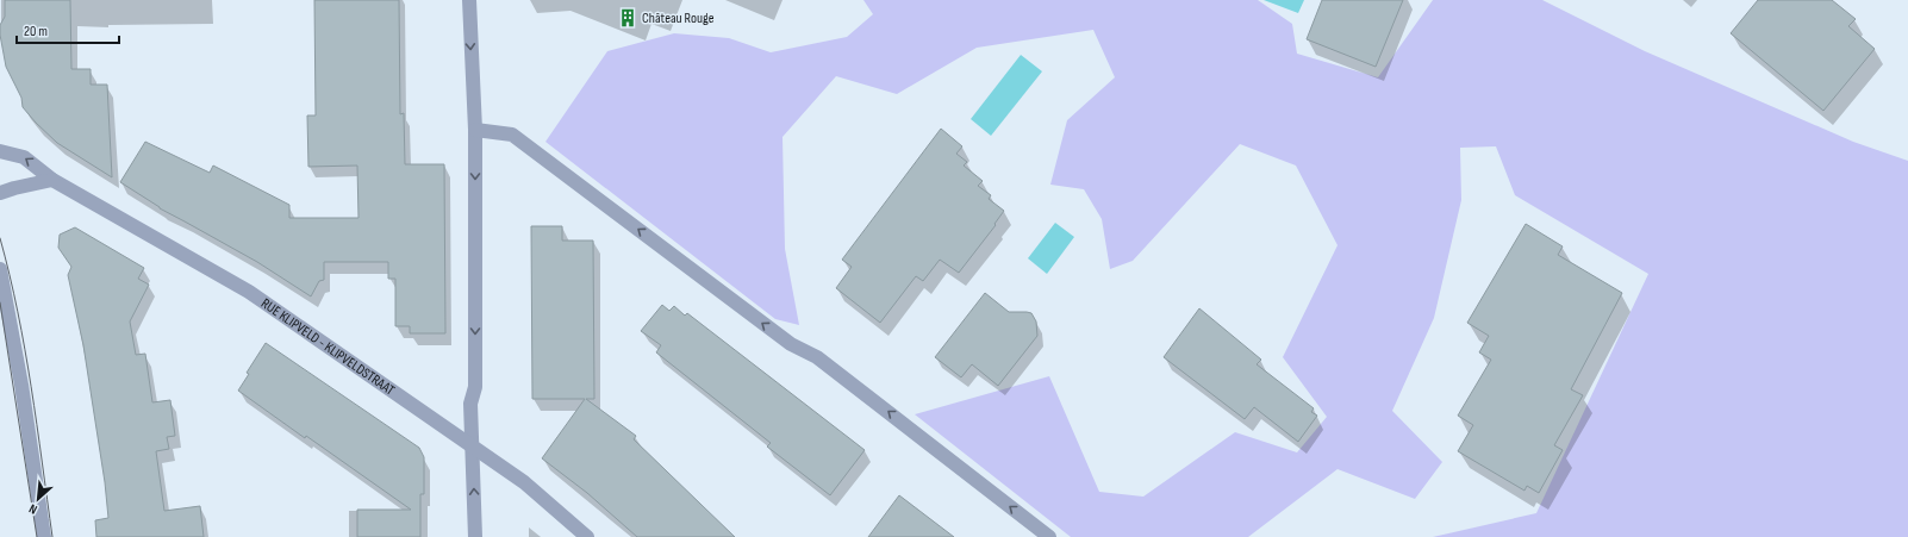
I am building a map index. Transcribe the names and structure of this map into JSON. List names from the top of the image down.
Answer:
{
  "streets": {
    "street": ["RUE KLIPVELD - KLIPVELDSTRAAT"]
  },
  "places": {
    "building": ["Château Rouge"]
  },
  "scale_bar": "20 m",
  "north": "bottom left"
}
